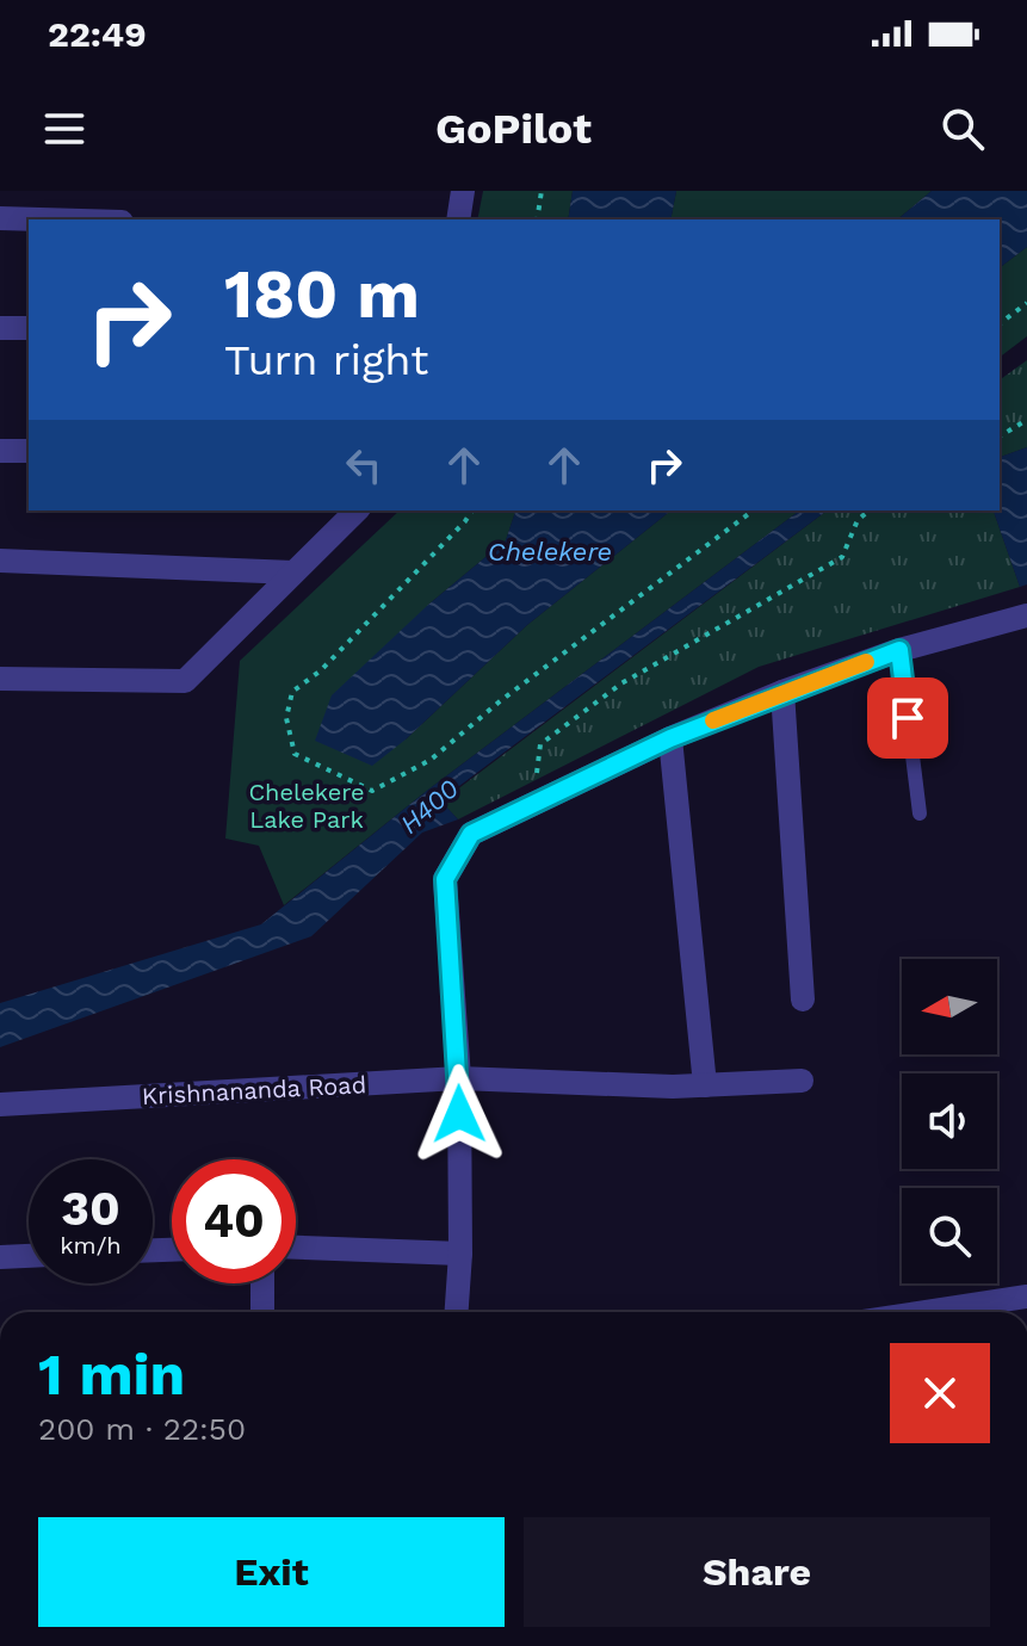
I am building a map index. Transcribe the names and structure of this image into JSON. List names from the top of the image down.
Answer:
{
  "streets": {
    "street": ["Krishnananda Road"]
  },
  "water": ["Chelekere", "H400"],
  "parks": ["Chelekere Lake Park"],
  "north": "left",
  "page": {
    "status": "22:49",
    "header": "GoPilot",
    "turn": ["180 m", "Turn right"],
    "speed": "30 km/h",
    "limit": "40",
    "heading": ["1 min", "200 m · 22:50"],
    "buttons": ["Exit", "Share"]
  }
}
